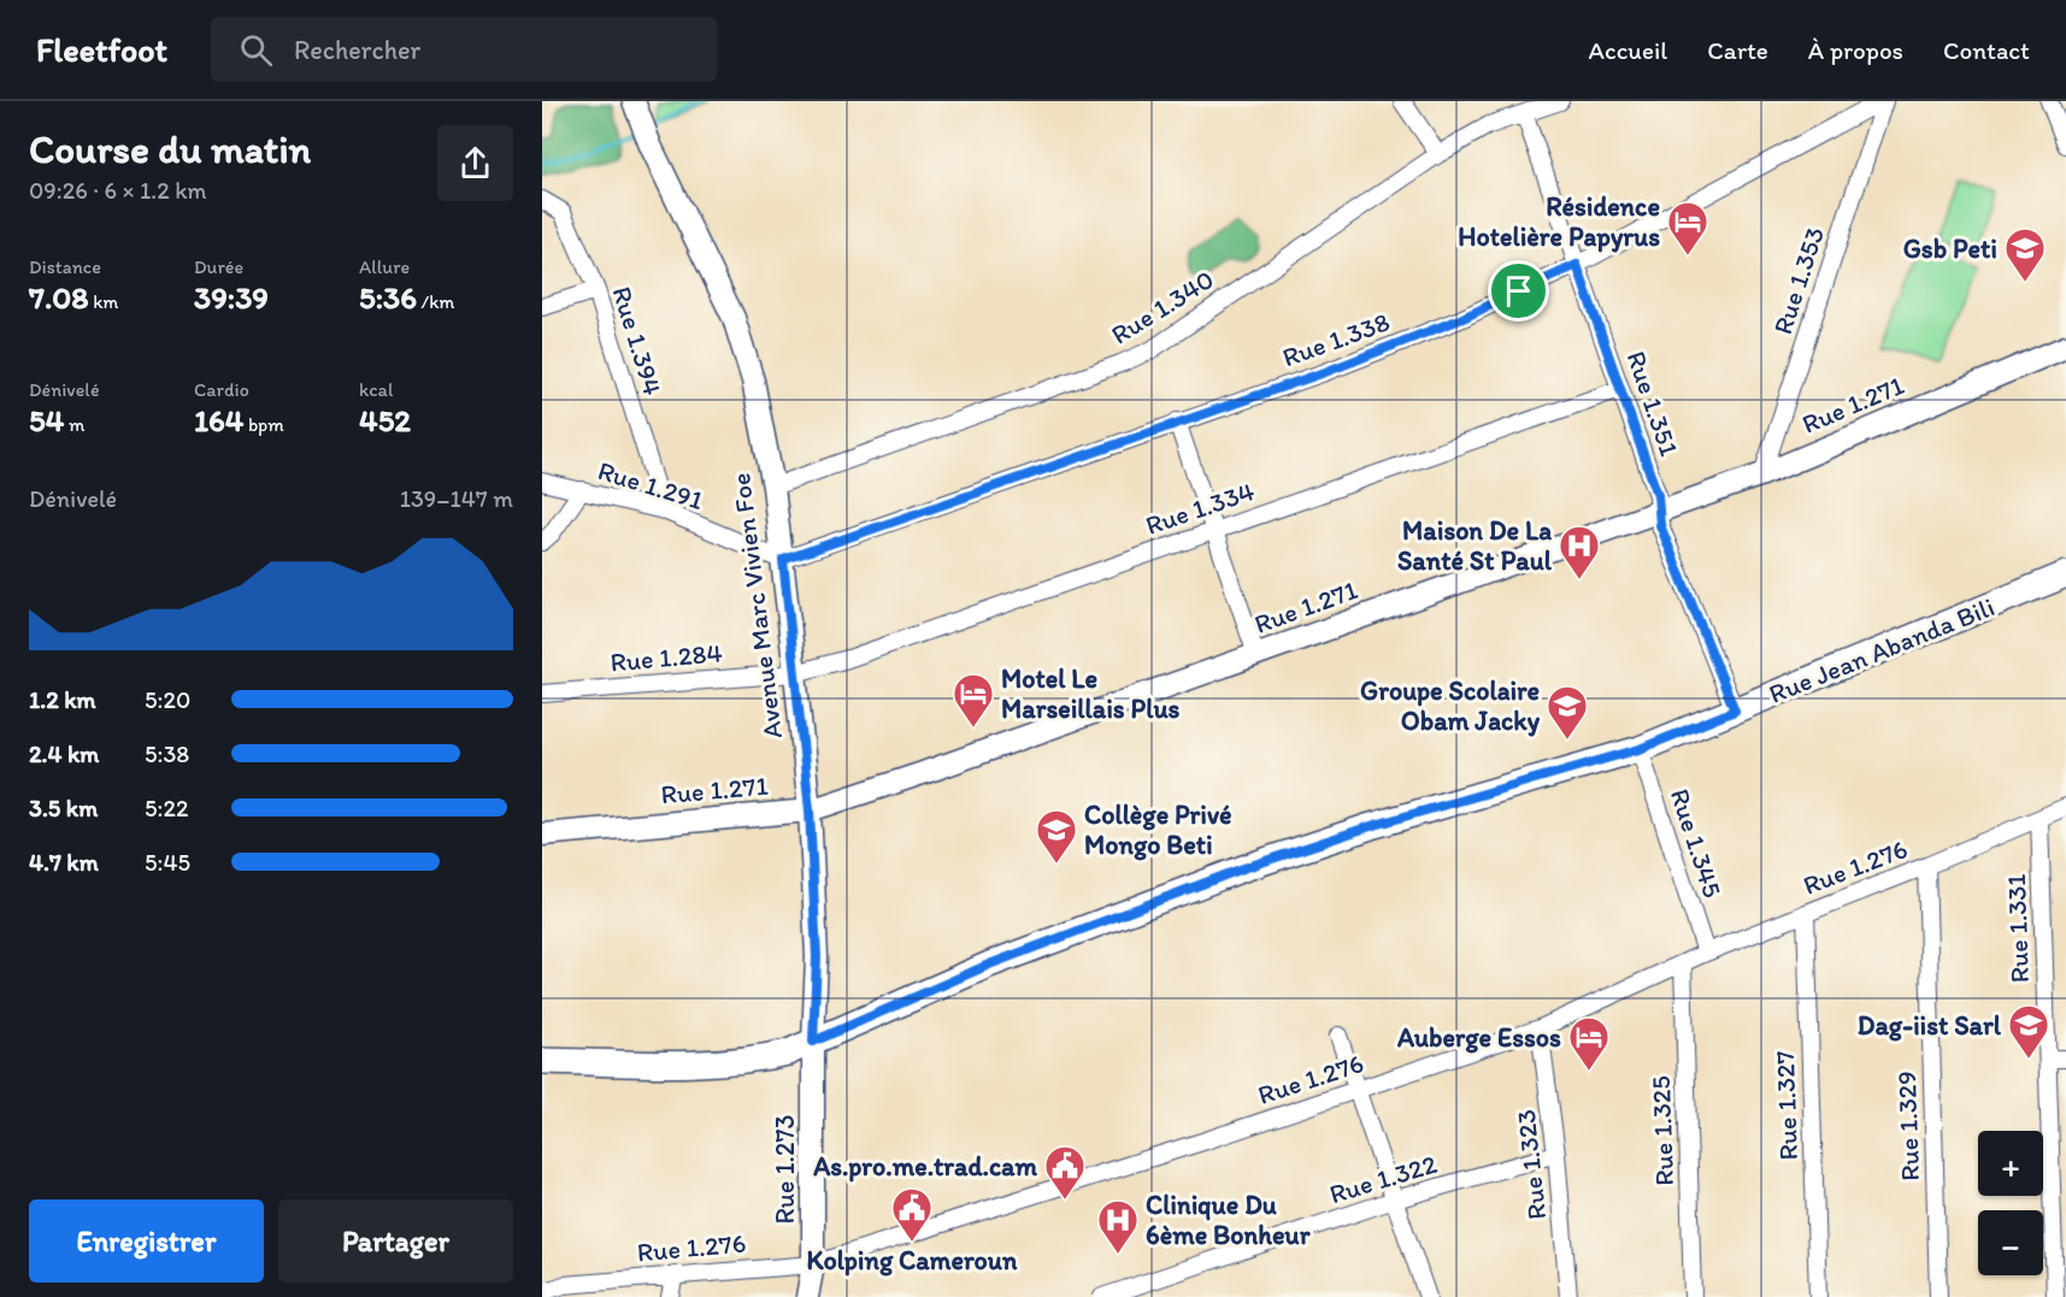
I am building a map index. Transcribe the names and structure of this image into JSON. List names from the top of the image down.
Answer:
{
  "streets": {
    "main road": ["Rue Jean Abanda Bili"],
    "street": [
      "Rue 1.353",
      "Rue 1.340",
      "Rue 1.338",
      "Rue 1.394",
      "Rue 1.351",
      "Rue 1.271",
      "Rue 1.291",
      "Rue 1.334",
      "Avenue Marc Vivien Foe",
      "Rue 1.284",
      "Rue 1.345",
      "Rue 1.276",
      "Rue 1.331",
      "Rue 1.327",
      "Rue 1.329",
      "Rue 1.325",
      "Rue 1.323",
      "Rue 1.273",
      "Rue 1.322"
    ]
  },
  "crossings": [
    ["Rue 1.353", "Rue 1.338"],
    ["Rue 1.353", "Rue 1.271"],
    ["Rue 1.340", "Rue 1.351"],
    ["Rue 1.340", "Avenue Marc Vivien Foe"],
    ["Rue 1.338", "Rue 1.351"],
    ["Rue 1.338", "Rue 1.291"],
    ["Rue 1.338", "Avenue Marc Vivien Foe"],
    ["Rue 1.394", "Rue 1.291"],
    ["Rue 1.351", "Rue 1.271"],
    ["Rue 1.351", "Rue 1.334"],
    ["Rue 1.351", "Rue Jean Abanda Bili"],
    ["Rue 1.271", "Avenue Marc Vivien Foe"],
    ["Rue 1.291", "Avenue Marc Vivien Foe"],
    ["Rue 1.334", "Avenue Marc Vivien Foe"],
    ["Rue 1.334", "Rue 1.284"],
    ["Avenue Marc Vivien Foe", "Rue Jean Abanda Bili"],
    ["Avenue Marc Vivien Foe", "Rue 1.284"],
    ["Avenue Marc Vivien Foe", "Rue 1.273"],
    ["Rue Jean Abanda Bili", "Rue 1.345"],
    ["Rue Jean Abanda Bili", "Rue 1.273"],
    ["Rue 1.345", "Rue 1.276"],
    ["Rue 1.276", "Rue 1.331"],
    ["Rue 1.276", "Rue 1.327"],
    ["Rue 1.276", "Rue 1.329"],
    ["Rue 1.276", "Rue 1.325"],
    ["Rue 1.276", "Rue 1.323"],
    ["Rue 1.276", "Rue 1.273"],
    ["Rue 1.323", "Rue 1.322"]
  ],
  "places": {
    "hotel": ["Résidence Hotelière Papyrus", "Motel Le Marseillais Plus", "Auberge Essos"],
    "school or university": [
      "Gsb Peti",
      "Groupe Scolaire Obam Jacky",
      "Collège Privé Mongo Beti",
      "Dag-iist Sarl"
    ],
    "hospital": ["Maison De La Santé St Paul", "Clinique Du 6ème Bonheur"],
    "public building": ["As.pro.me.trad.cam", "Kolping Cameroun"]
  },
  "page": {
    "header": "Fleetfoot",
    "search": "Rechercher",
    "nav": [
      "Accueil",
      "Carte",
      "À propos",
      "Contact"
    ],
    "heading": ["Course du matin", "09:26 · 6 × 1.2 km"],
    "stats": [
      ["Distance", "7.08 km"],
      ["Durée", "39:39"],
      ["Allure", "5:36 /km"],
      ["Dénivelé", "54 m"],
      ["Cardio", "164 bpm"],
      ["kcal", "452"]
    ],
    "chart": ["Dénivelé", "139–147 m"],
    "list": [
      {
        "name": "1.2 km",
        "note": "5:20"
      },
      {
        "name": "2.4 km",
        "note": "5:38"
      },
      {
        "name": "3.5 km",
        "note": "5:22"
      },
      {
        "name": "4.7 km",
        "note": "5:45"
      }
    ],
    "map_buttons": ["+", "−"],
    "buttons": ["Enregistrer", "Partager"]
  }
}
